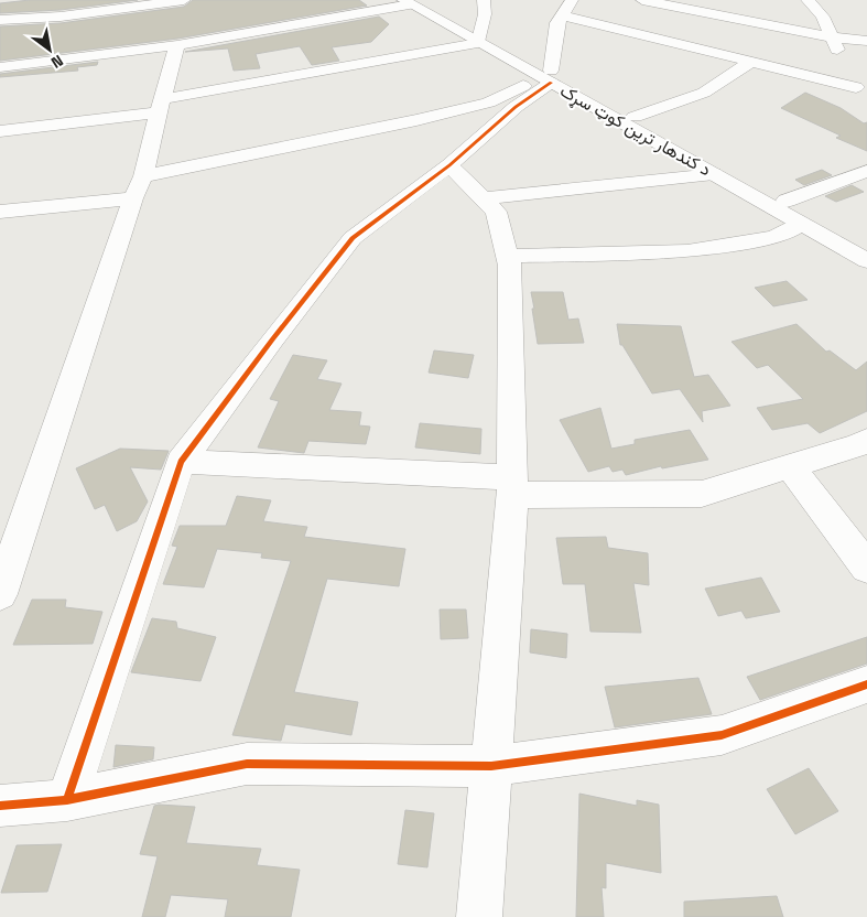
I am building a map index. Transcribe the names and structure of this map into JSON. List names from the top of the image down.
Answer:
{
  "streets": {
    "street": ["د کندهار ترين کوټ سړک"]
  },
  "north": "bottom right"
}
